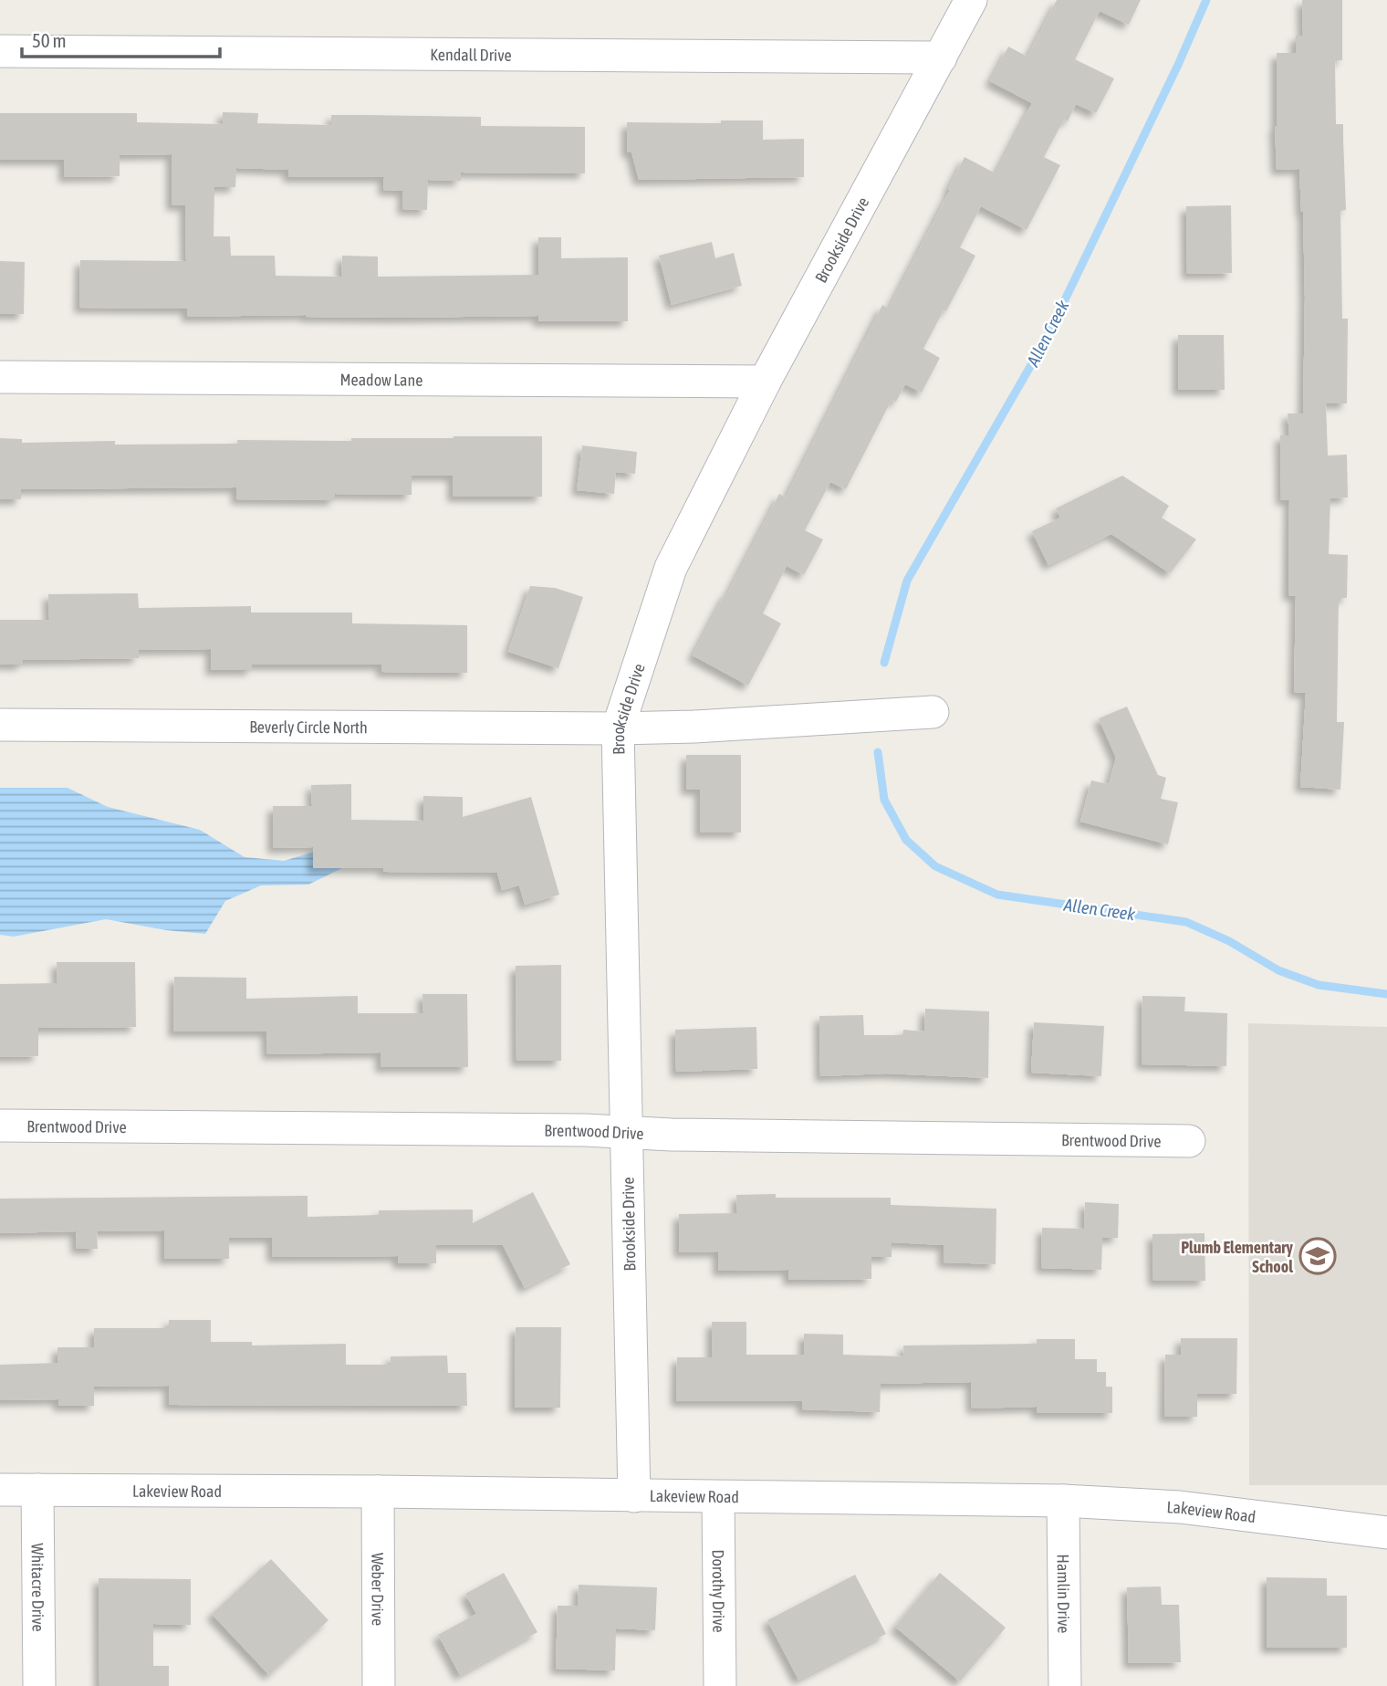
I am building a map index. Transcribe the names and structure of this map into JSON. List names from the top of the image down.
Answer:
{
  "streets": {
    "street": [
      "Kendall Drive",
      "Brookside Drive",
      "Meadow Lane",
      "Beverly Circle North",
      "Brentwood Drive",
      "Lakeview Road",
      "Whitacre Drive",
      "Weber Drive",
      "Dorothy Drive",
      "Hamlin Drive"
    ]
  },
  "crossings": [
    ["Kendall Drive", "Brookside Drive"],
    ["Brookside Drive", "Meadow Lane"],
    ["Brookside Drive", "Beverly Circle North"],
    ["Brookside Drive", "Brentwood Drive"],
    ["Brookside Drive", "Lakeview Road"],
    ["Lakeview Road", "Whitacre Drive"],
    ["Lakeview Road", "Weber Drive"],
    ["Lakeview Road", "Dorothy Drive"],
    ["Lakeview Road", "Hamlin Drive"]
  ],
  "water": ["Allen Creek"],
  "places": {
    "school or university": ["Plumb Elementary School"]
  },
  "scale_bar": "50 m"
}
